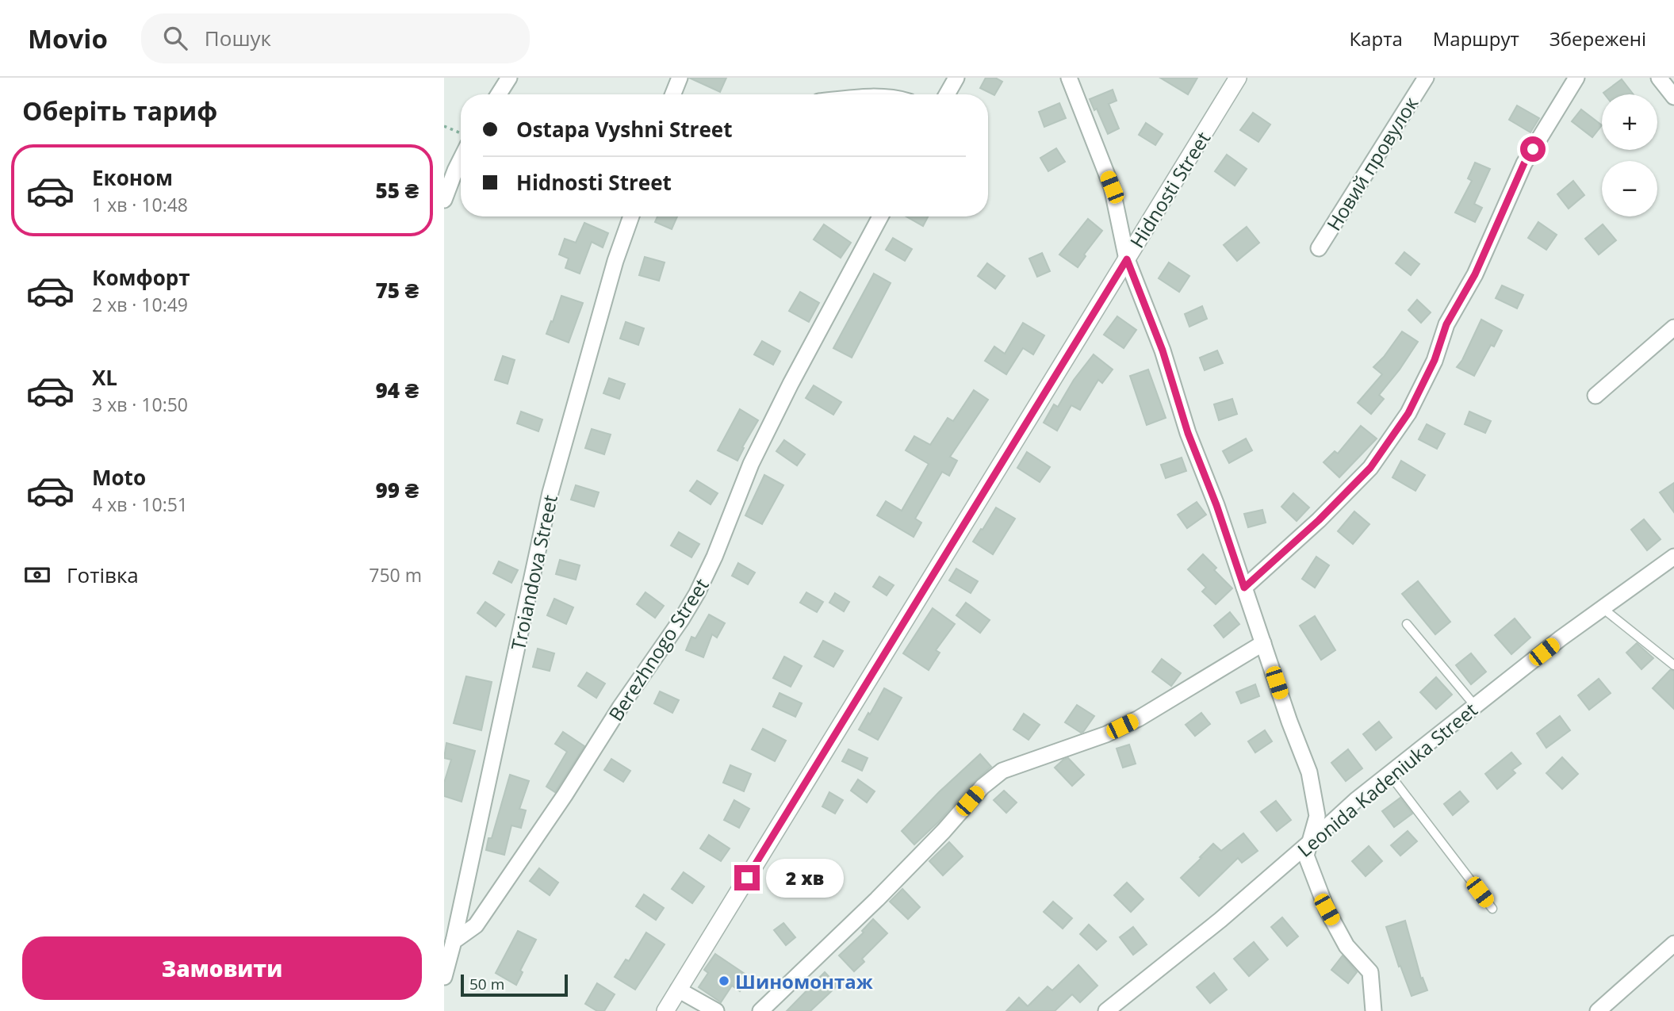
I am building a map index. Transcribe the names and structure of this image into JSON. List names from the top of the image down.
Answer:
{
  "streets": {
    "street": [
      "Новий провулок",
      "Hidnosti Street",
      "Troiandova Street",
      "Berezhnogo Street",
      "Leonida Kadeniuka Street"
    ]
  },
  "crossings": [
    ["Troiandova Street", "Berezhnogo Street"]
  ],
  "places": ["Шиномонтаж"],
  "scale_bar": "50 m",
  "page": {
    "header": "Movio",
    "search": "Пошук",
    "nav": ["Карта", "Маршрут", "Збережені"],
    "heading": "Оберіть тариф",
    "map_buttons": ["+", "−"],
    "banner": ["Ostapa Vyshni Street", "Hidnosti Street"],
    "list": [
      {
        "name": "Економ",
        "note": "1 хв · 10:48",
        "value": "55 ₴"
      },
      {
        "name": "Комфорт",
        "note": "2 хв · 10:49",
        "value": "75 ₴"
      },
      {
        "name": "XL",
        "note": "3 хв · 10:50",
        "value": "94 ₴"
      },
      {
        "name": "Moto",
        "note": "4 хв · 10:51",
        "value": "99 ₴"
      }
    ],
    "pay": ["Готівка", "750 m"],
    "bubble": "2 хв",
    "buttons": "Замовити",
    "scale": "50 m"
  }
}
